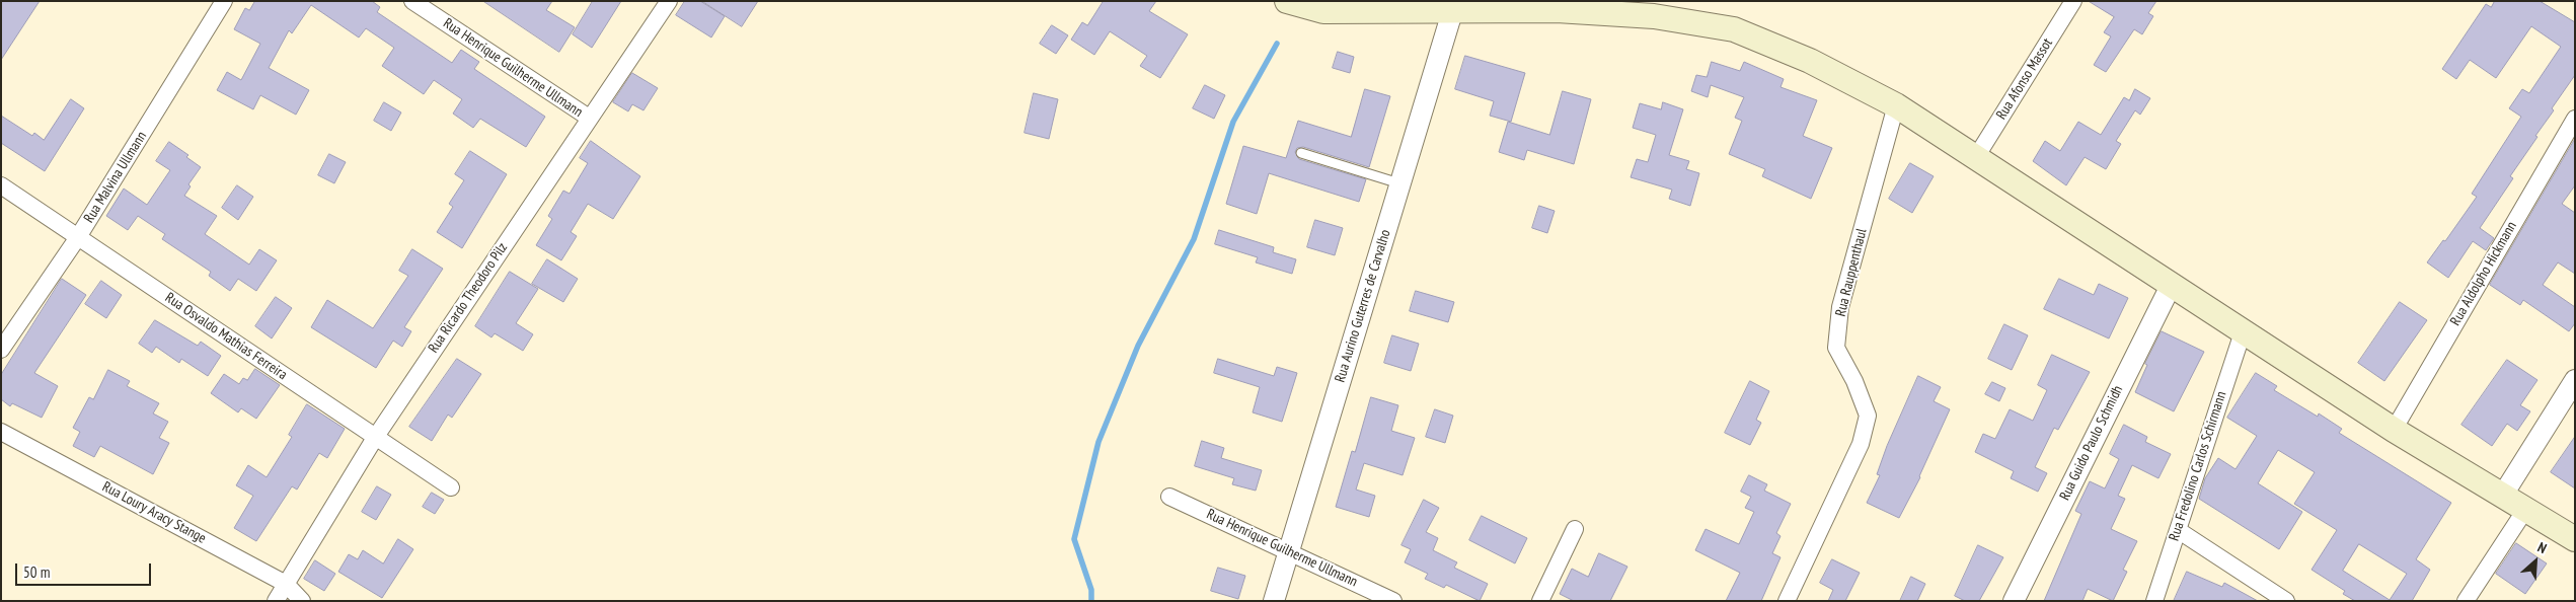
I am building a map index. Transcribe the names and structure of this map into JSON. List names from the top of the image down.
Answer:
{
  "streets": {
    "street": [
      "Rua Henrique Guilherme Ullmann",
      "Rua Afonso Massot",
      "Rua Malvina Ullmann",
      "Rua Rauppenthaul",
      "Rua Aldolpho Hickmann",
      "Rua Ricardo Theodoro Pilz",
      "Rua Aurino Guterres de Carvalho",
      "Rua Osvaldo Mathias Ferreira",
      "Rua Guido Paulo Schmidh",
      "Rua Fredolino Carlos Schirmann",
      "Rua Loury Aracy Stange"
    ]
  },
  "crossings": [
    ["Rua Henrique Guilherme Ullmann", "Rua Ricardo Theodoro Pilz"],
    ["Rua Henrique Guilherme Ullmann", "Rua Aurino Guterres de Carvalho"],
    ["Rua Malvina Ullmann", "Rua Osvaldo Mathias Ferreira"],
    ["Rua Ricardo Theodoro Pilz", "Rua Osvaldo Mathias Ferreira"],
    ["Rua Ricardo Theodoro Pilz", "Rua Loury Aracy Stange"]
  ],
  "scale_bar": "50 m",
  "north": "top right"
}
